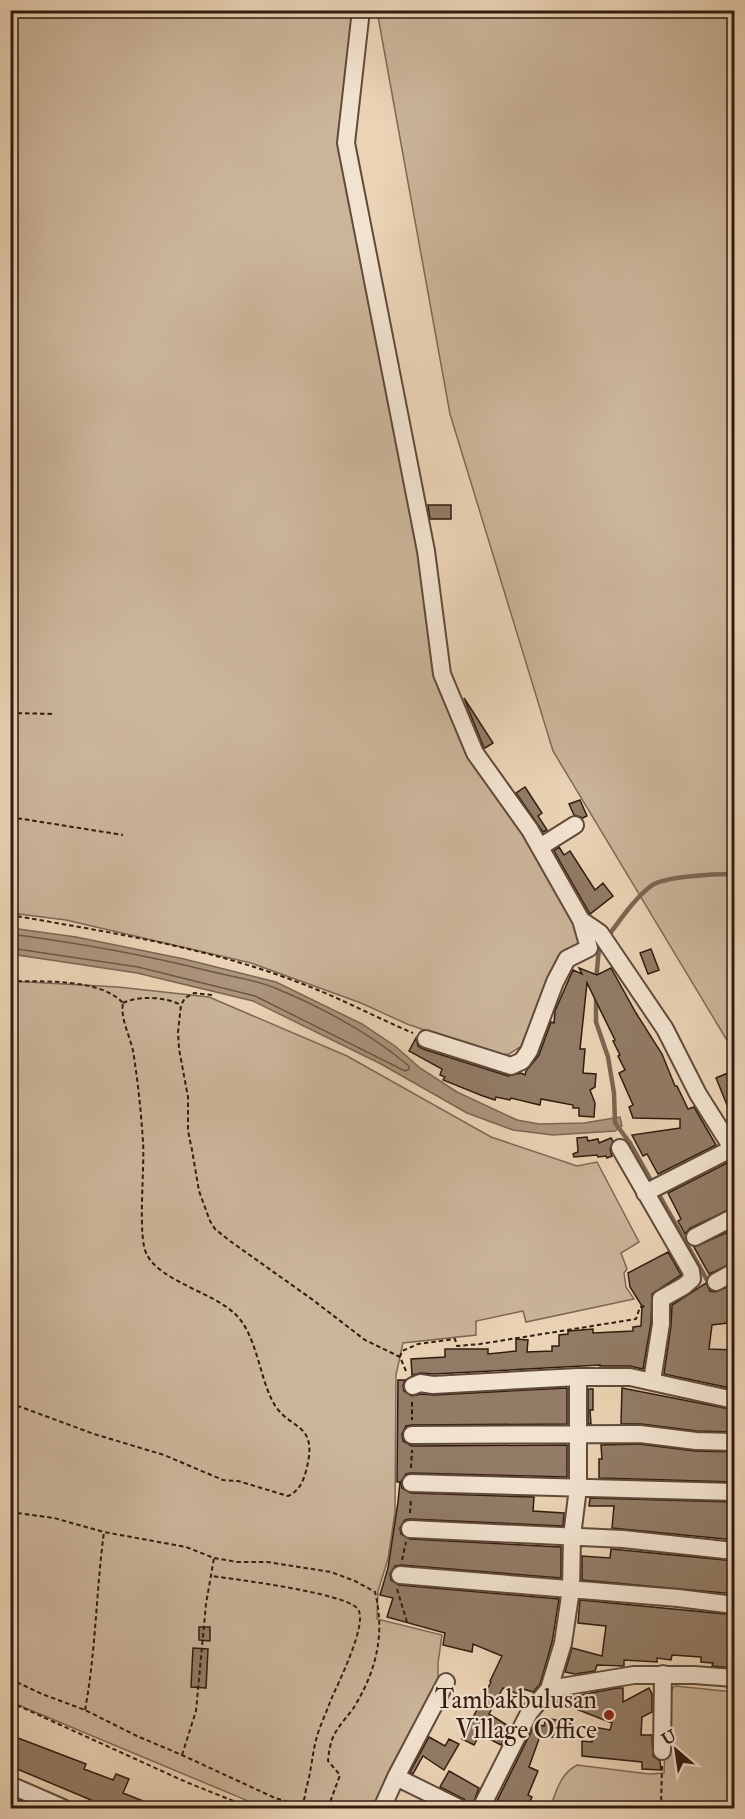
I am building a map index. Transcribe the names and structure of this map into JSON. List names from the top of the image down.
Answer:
{
  "places": ["Tambakbulusan Village Office"],
  "north": "top left"
}
